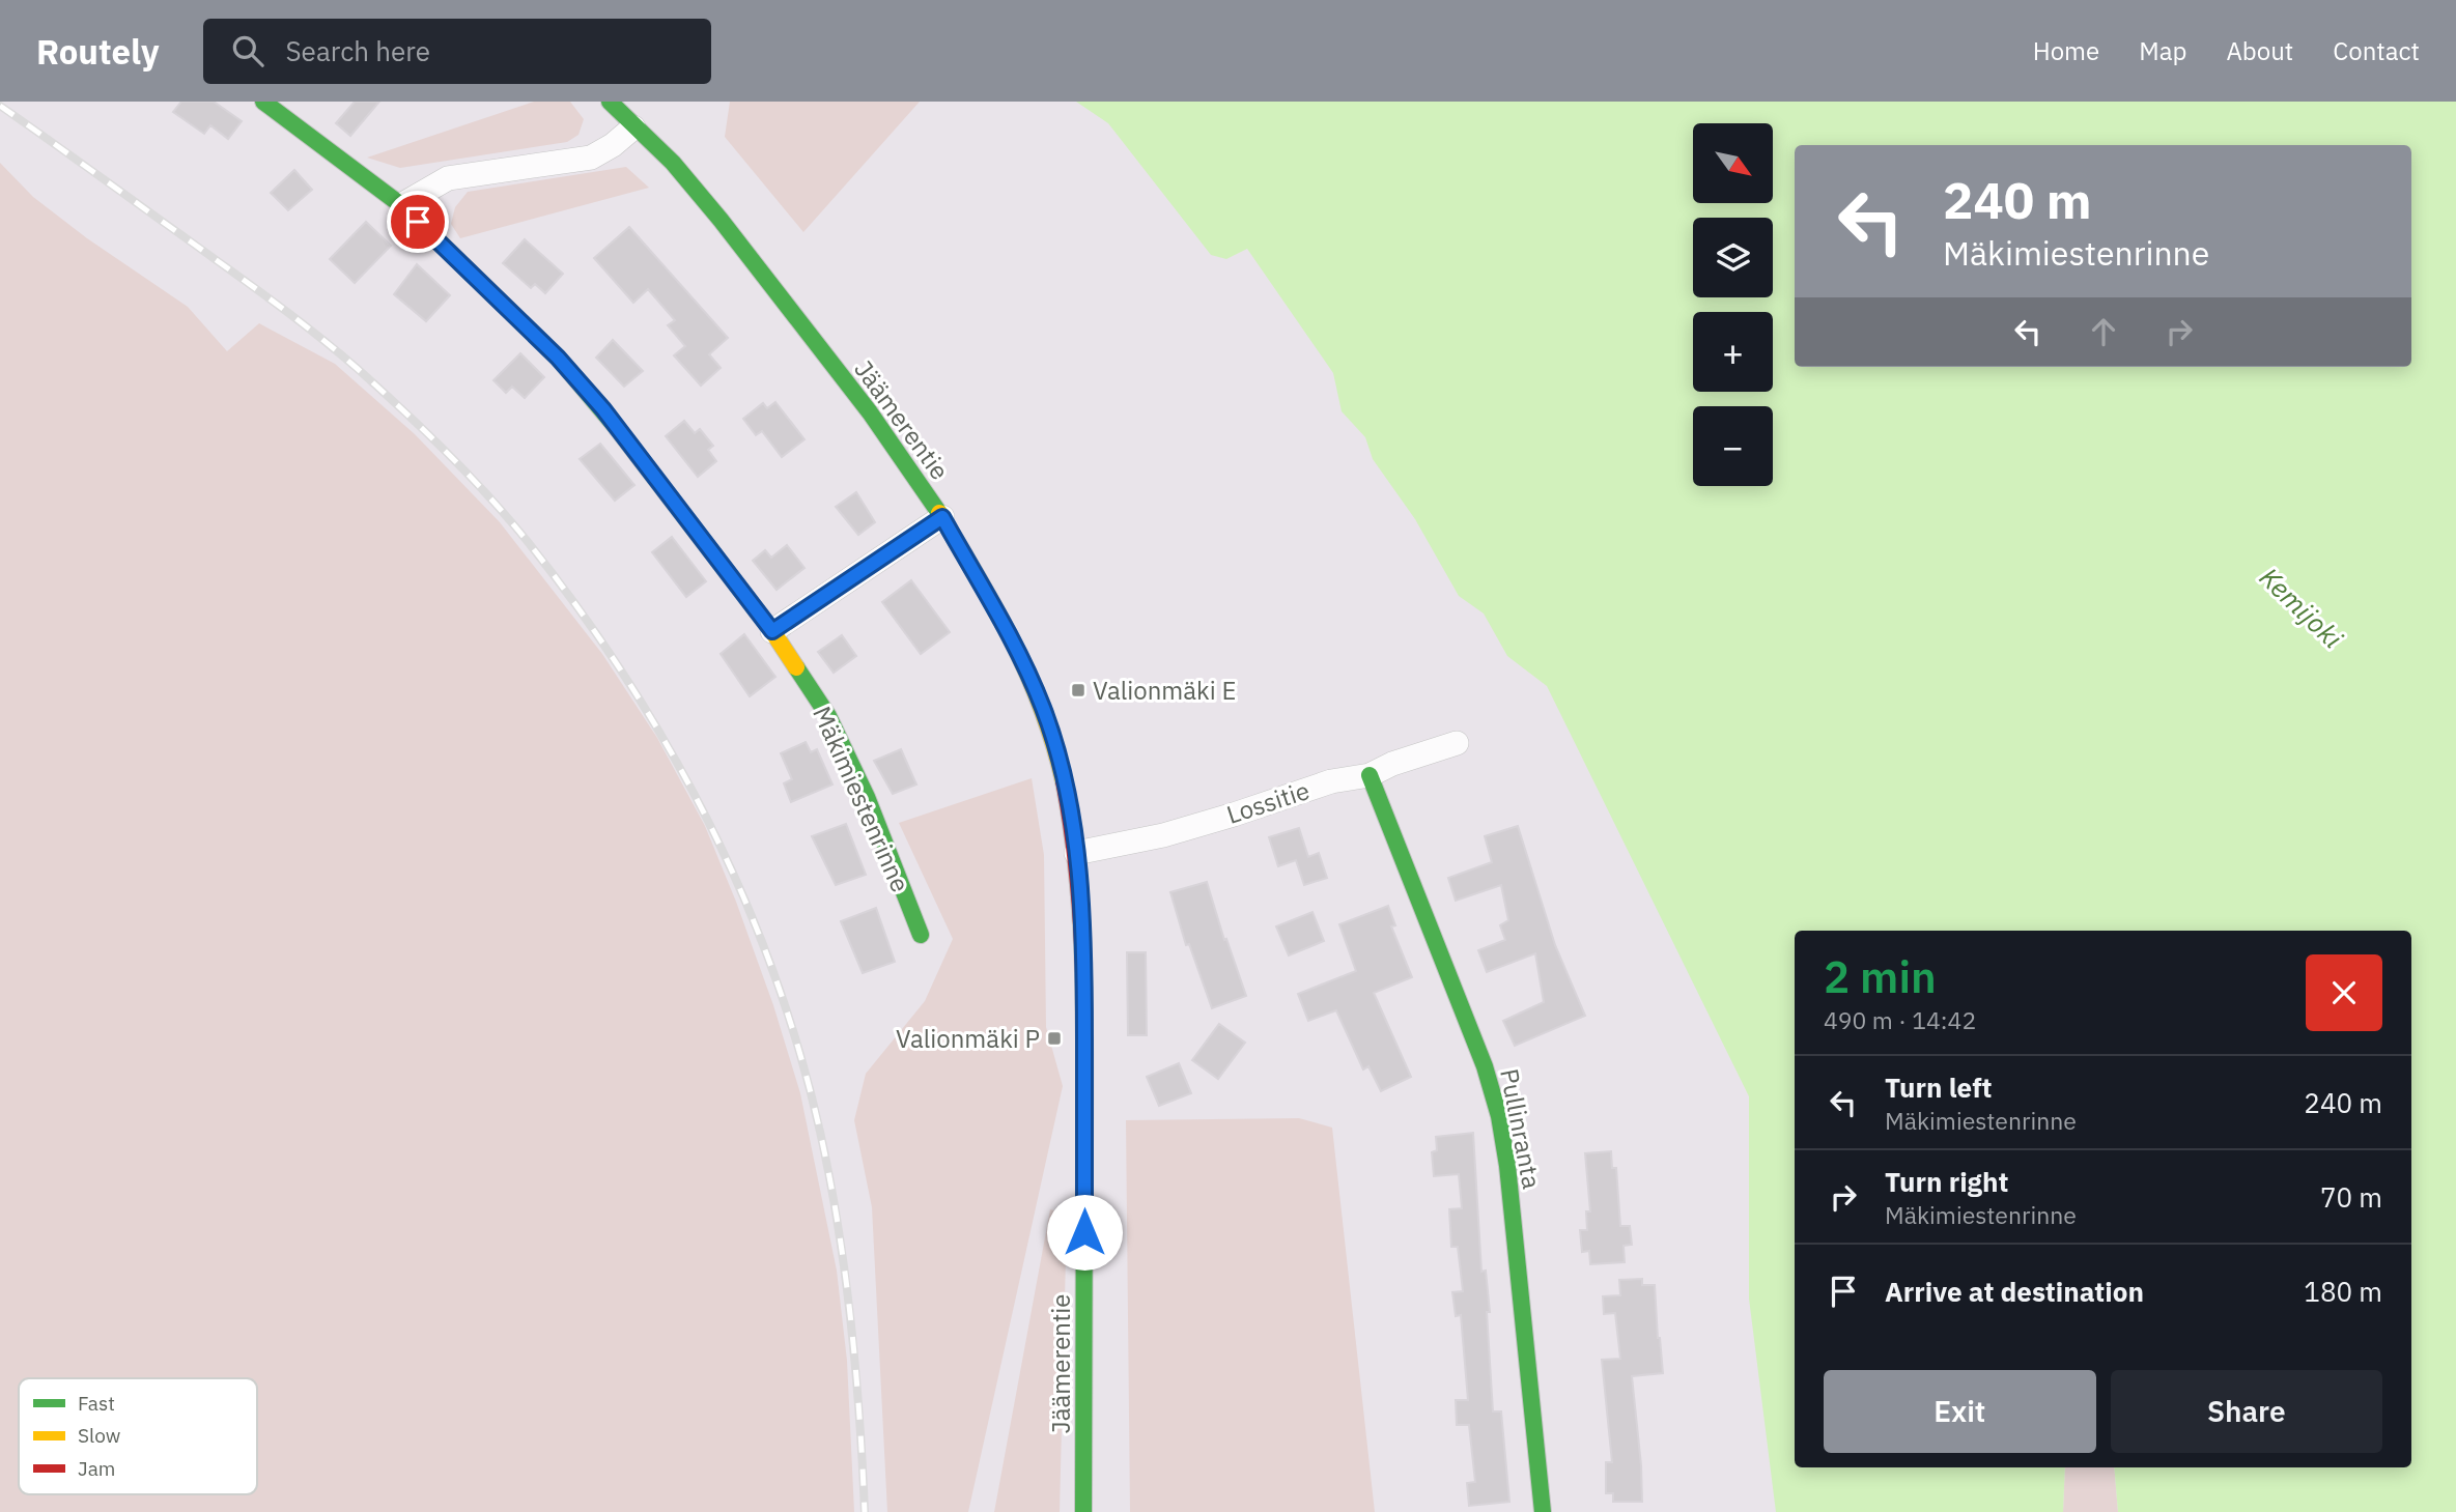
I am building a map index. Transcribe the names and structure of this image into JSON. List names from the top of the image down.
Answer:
{
  "streets": {
    "street": [
      "Jäämerentie",
      "Mäkimiestenrinne",
      "Lossitie",
      "Pullinranta"
    ]
  },
  "crossings": [
    ["Jäämerentie", "Lossitie"],
    ["Lossitie", "Pullinranta"]
  ],
  "water": ["Kemijoki"],
  "places": {
    "transit": ["Valionmäki E", "Valionmäki P"]
  },
  "legend": ["Fast", "Slow", "Jam"],
  "north": "bottom right",
  "page": {
    "header": "Routely",
    "search": "Search here",
    "nav": [
      "Home",
      "Map",
      "About",
      "Contact"
    ],
    "map_buttons": ["+", "−"],
    "turn": ["240 m", "Mäkimiestenrinne"],
    "heading": ["2 min", "490 m · 14:42"],
    "list": [
      {
        "name": "Turn left",
        "note": "Mäkimiestenrinne",
        "value": "240 m"
      },
      {
        "name": "Turn right",
        "note": "Mäkimiestenrinne",
        "value": "70 m"
      },
      {
        "name": "Arrive at destination",
        "value": "180 m"
      }
    ],
    "buttons": ["Exit", "Share"]
  }
}
